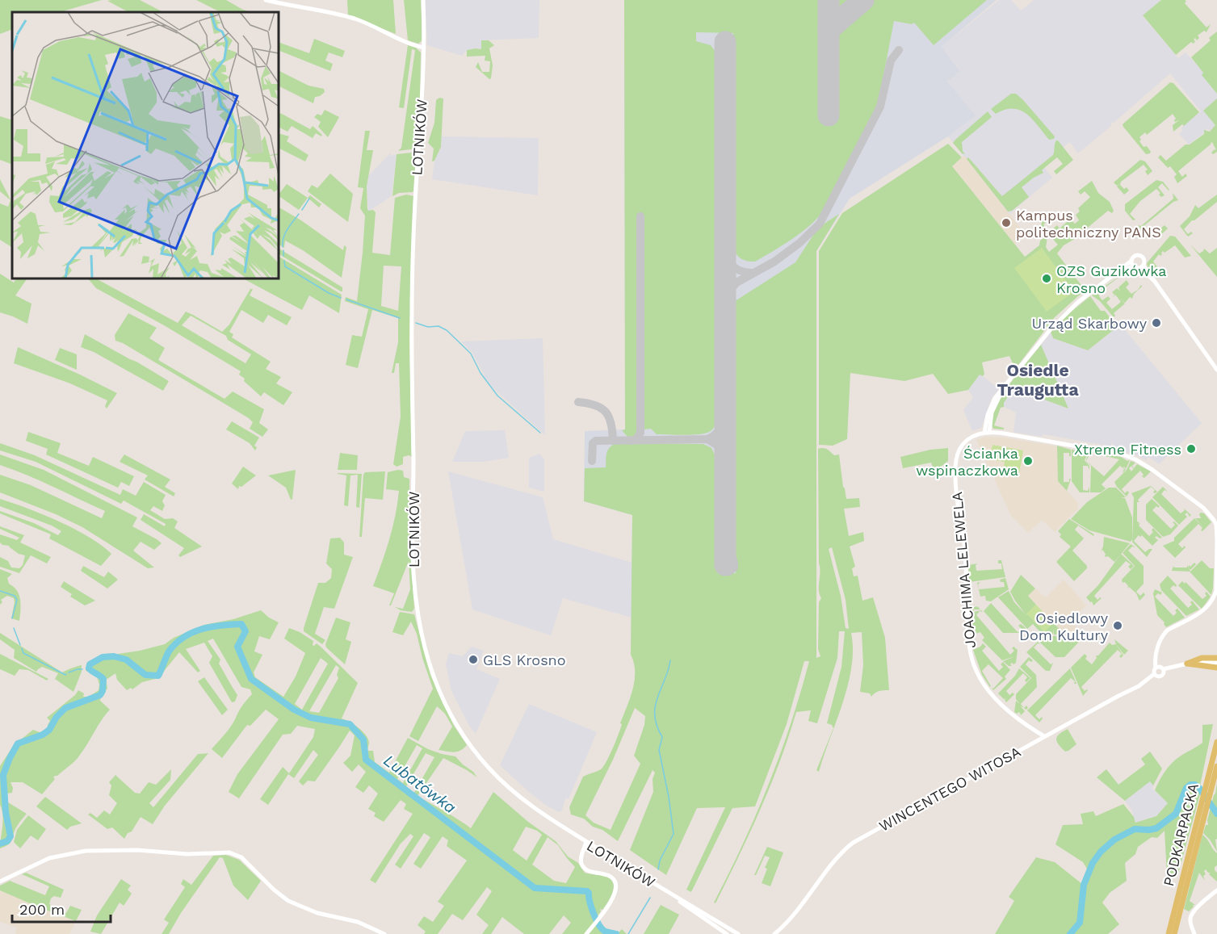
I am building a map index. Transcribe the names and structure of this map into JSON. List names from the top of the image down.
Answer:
{
  "streets": {
    "main road": ["PODKARPACKA"],
    "street": ["LOTNIKÓW", "JOACHIMA LELEWELA", "WINCENTEGO WITOSA"]
  },
  "crossings": [
    ["JOACHIMA LELEWELA", "WINCENTEGO WITOSA"]
  ],
  "districts": ["Osiedle Traugutta"],
  "water": ["Lubatówka"],
  "places": [
    "Kampus politechniczny PANS",
    "OZS Guzikówka Krosno",
    "Urząd Skarbowy",
    "Xtreme Fitness",
    "Ścianka wspinaczkowa",
    "Osiedlowy Dom Kultury",
    "GLS Krosno"
  ],
  "scale_bar": "200 m"
}
